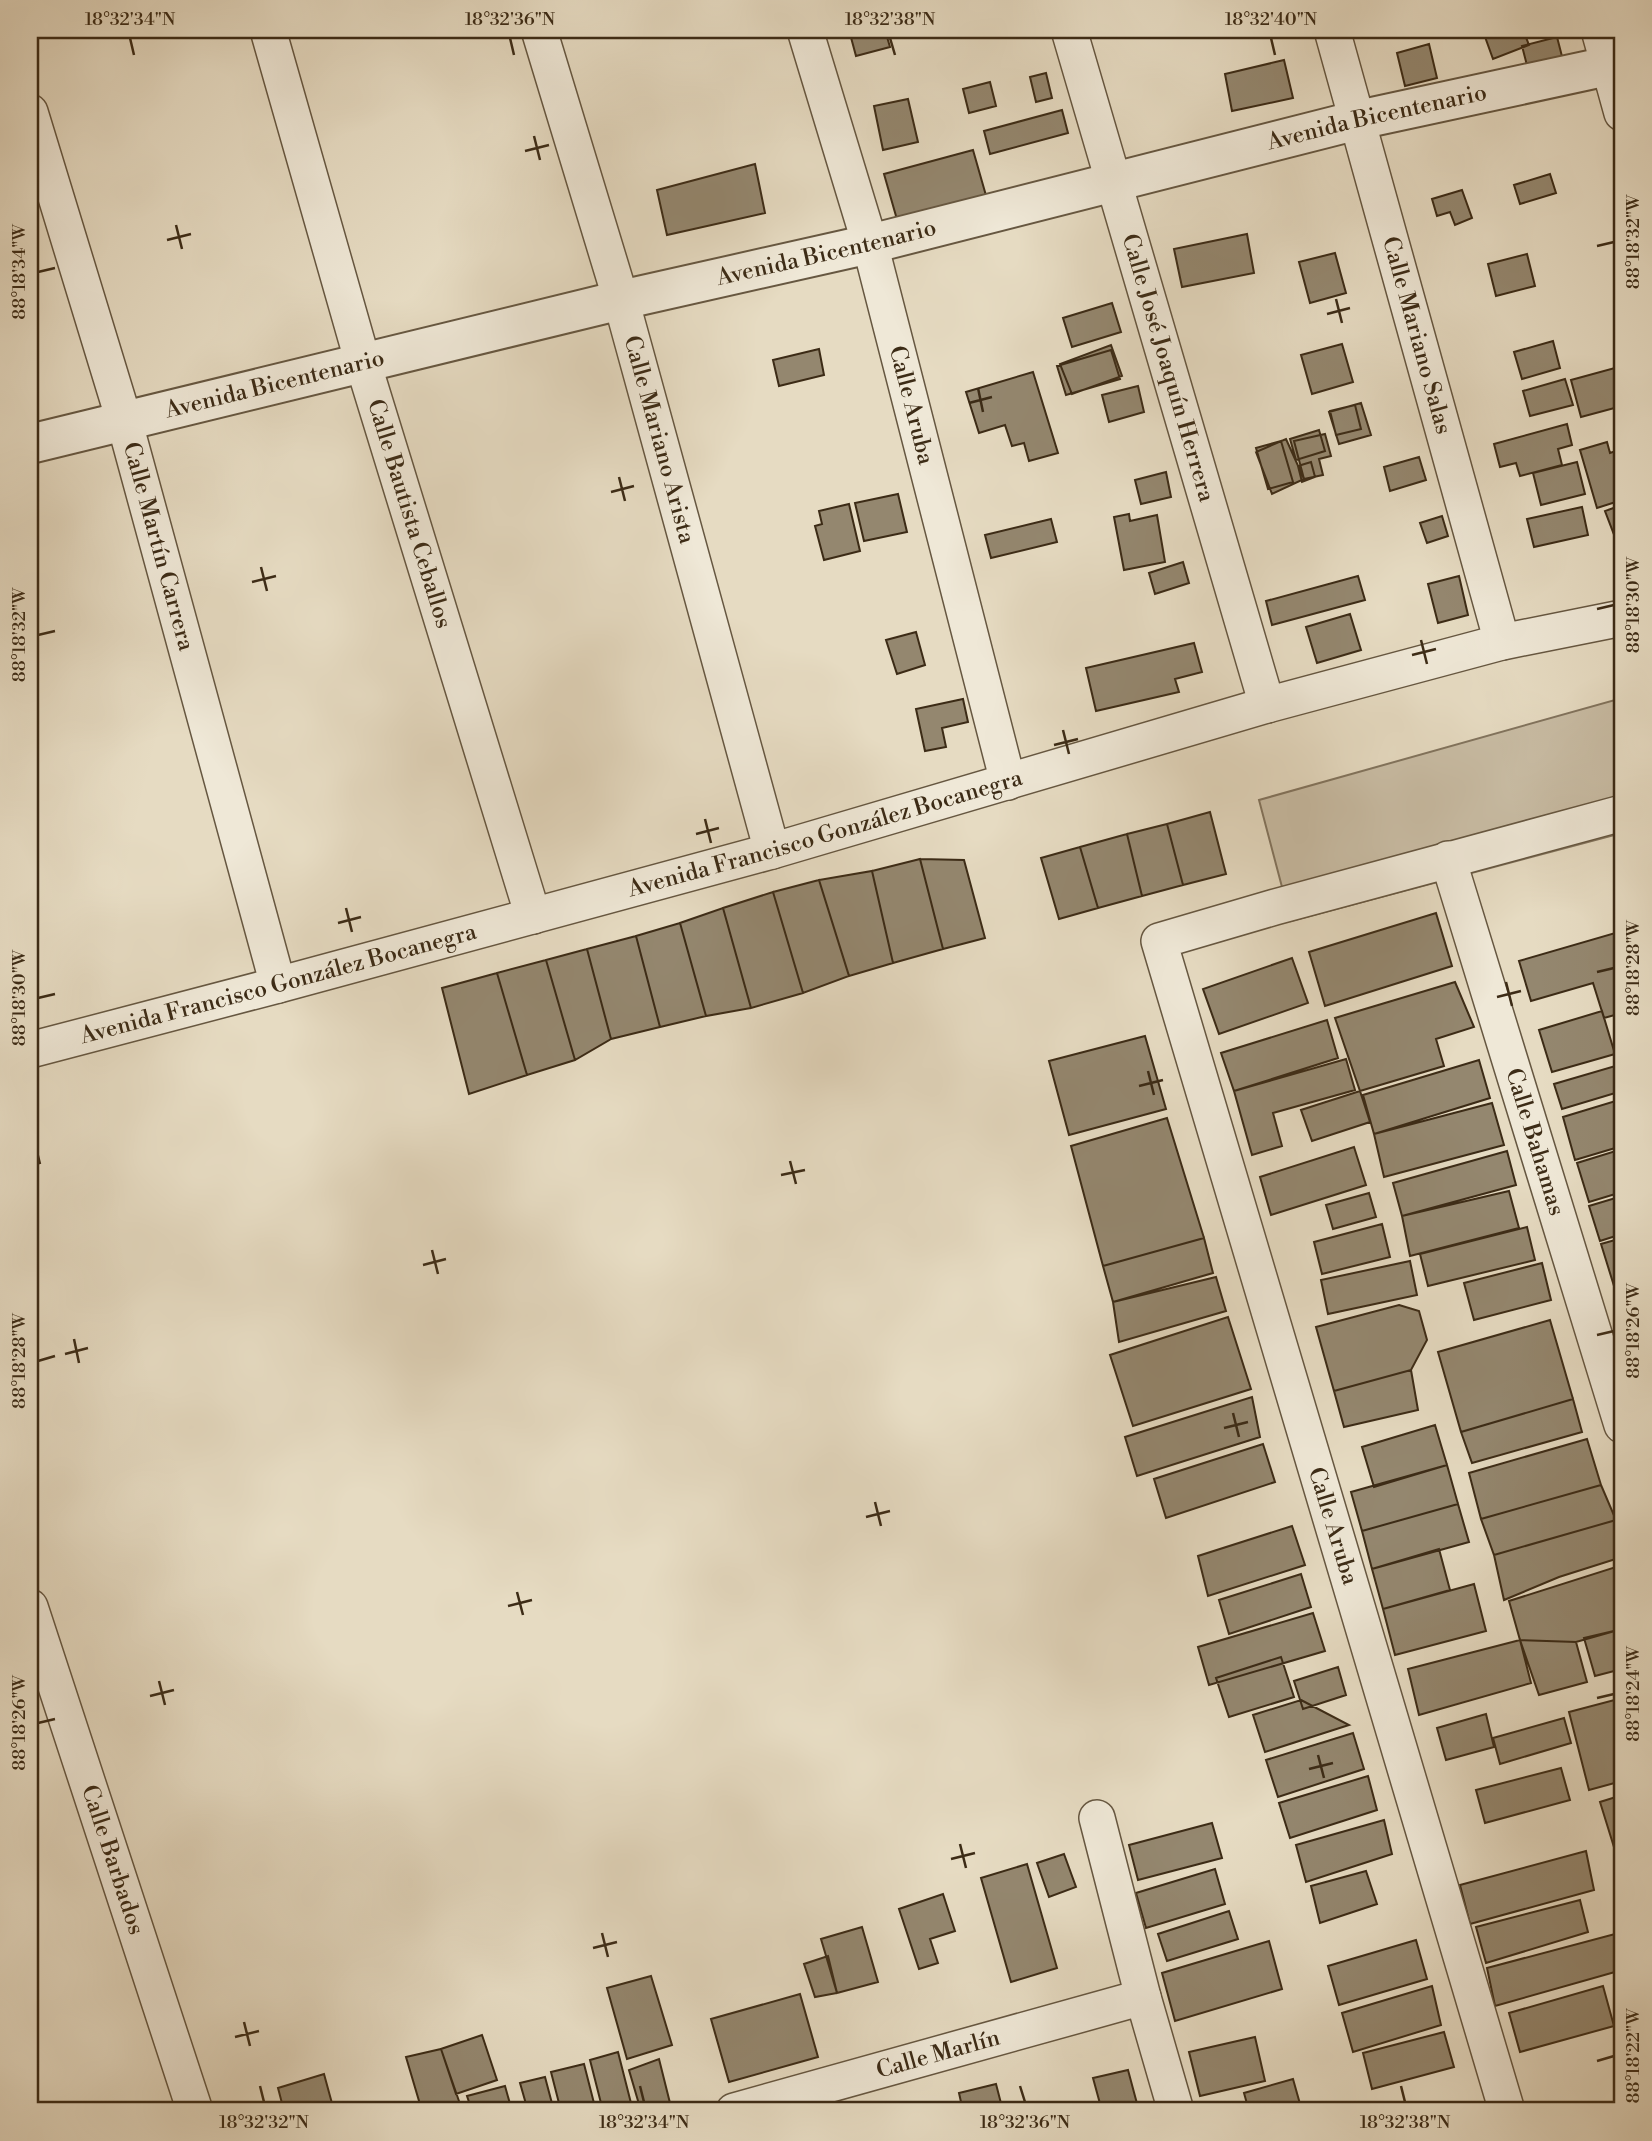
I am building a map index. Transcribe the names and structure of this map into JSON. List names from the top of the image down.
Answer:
{
  "streets": {
    "street": [
      "Avenida Bicentenario",
      "Calle Mariano Salas",
      "Calle José Joaquín Herrera",
      "Calle Aruba",
      "Calle Mariano Arista",
      "Calle Bautista Ceballos",
      "Calle Martín Carrera",
      "Avenida Francisco González Bocanegra",
      "Calle Bahamas",
      "Calle Barbados",
      "Calle Marlín"
    ]
  },
  "crossings": [
    ["Avenida Bicentenario", "Calle Mariano Salas"],
    ["Avenida Bicentenario", "Calle José Joaquín Herrera"],
    ["Avenida Bicentenario", "Calle Aruba"],
    ["Avenida Bicentenario", "Calle Mariano Arista"],
    ["Avenida Bicentenario", "Calle Bautista Ceballos"],
    ["Avenida Bicentenario", "Calle Martín Carrera"],
    ["Calle Mariano Salas", "Avenida Francisco González Bocanegra"],
    ["Calle José Joaquín Herrera", "Avenida Francisco González Bocanegra"],
    ["Calle Aruba", "Avenida Francisco González Bocanegra"],
    ["Calle Aruba", "Calle Bahamas"],
    ["Calle Mariano Arista", "Avenida Francisco González Bocanegra"],
    ["Calle Bautista Ceballos", "Avenida Francisco González Bocanegra"],
    ["Calle Martín Carrera", "Avenida Francisco González Bocanegra"]
  ],
  "coordinates": [
    "18°32'34\"N",
    "18°32'36\"N",
    "18°32'38\"N",
    "18°32'40\"N",
    "88°18'32\"W",
    "88°18'34\"W",
    "88°18'30\"W",
    "88°18'28\"W",
    "88°18'26\"W",
    "88°18'24\"W",
    "88°18'22\"W",
    "18°32'32\"N"
  ]
}
